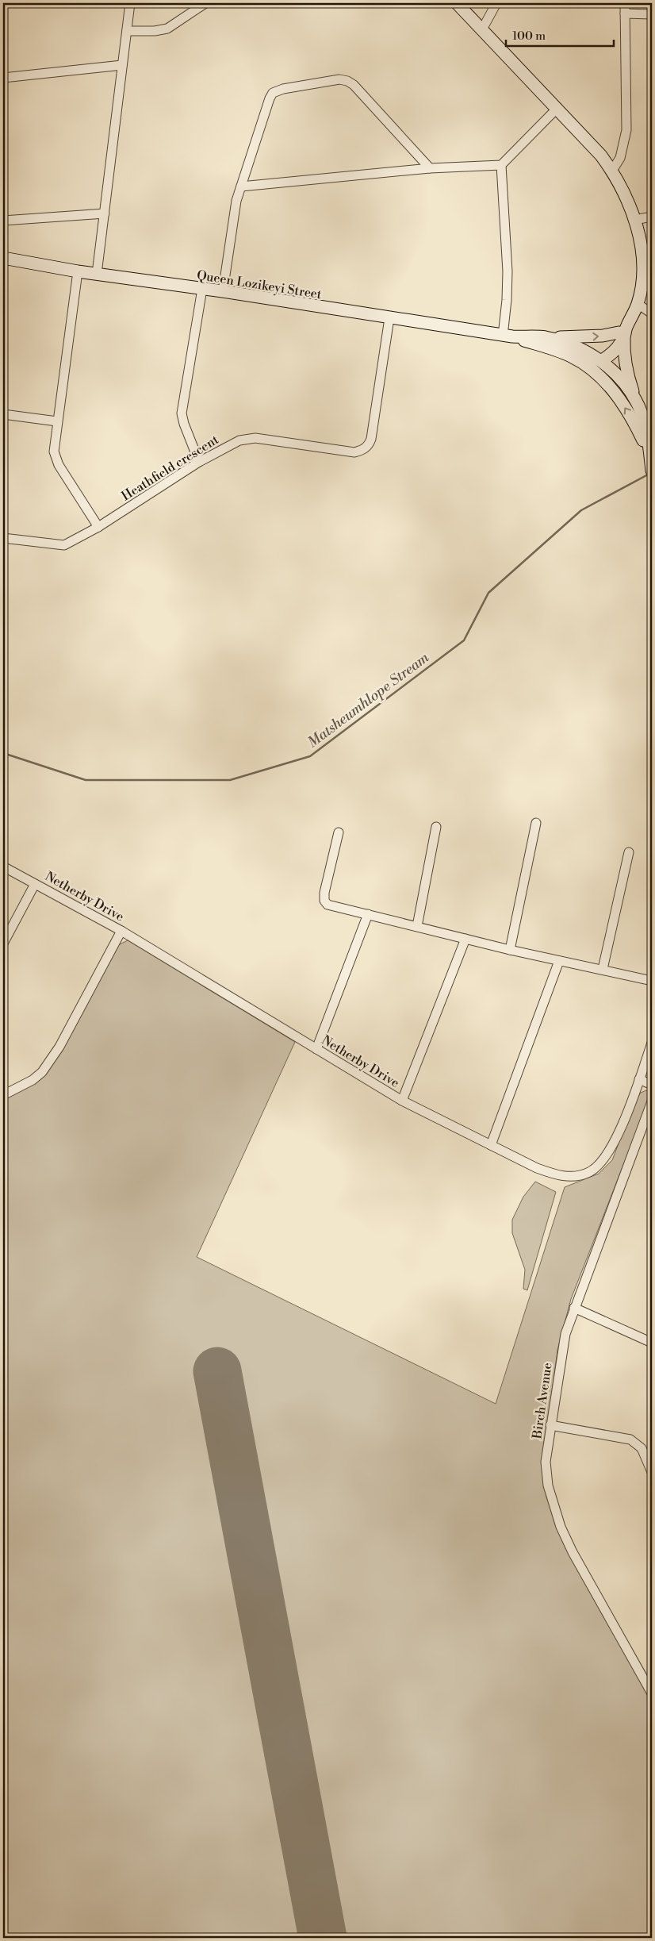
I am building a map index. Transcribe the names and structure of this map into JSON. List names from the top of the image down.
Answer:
{
  "streets": {
    "main road": ["Queen Lozikeyi Street"],
    "street": ["Heathfield crescent", "Netherby Drive", "Birch Avenue"]
  },
  "crossings": [
    ["Queen Lozikeyi Street", "Heathfield crescent"]
  ],
  "water": ["Matsheumhlope Stream"],
  "scale_bar": "100 m"
}
